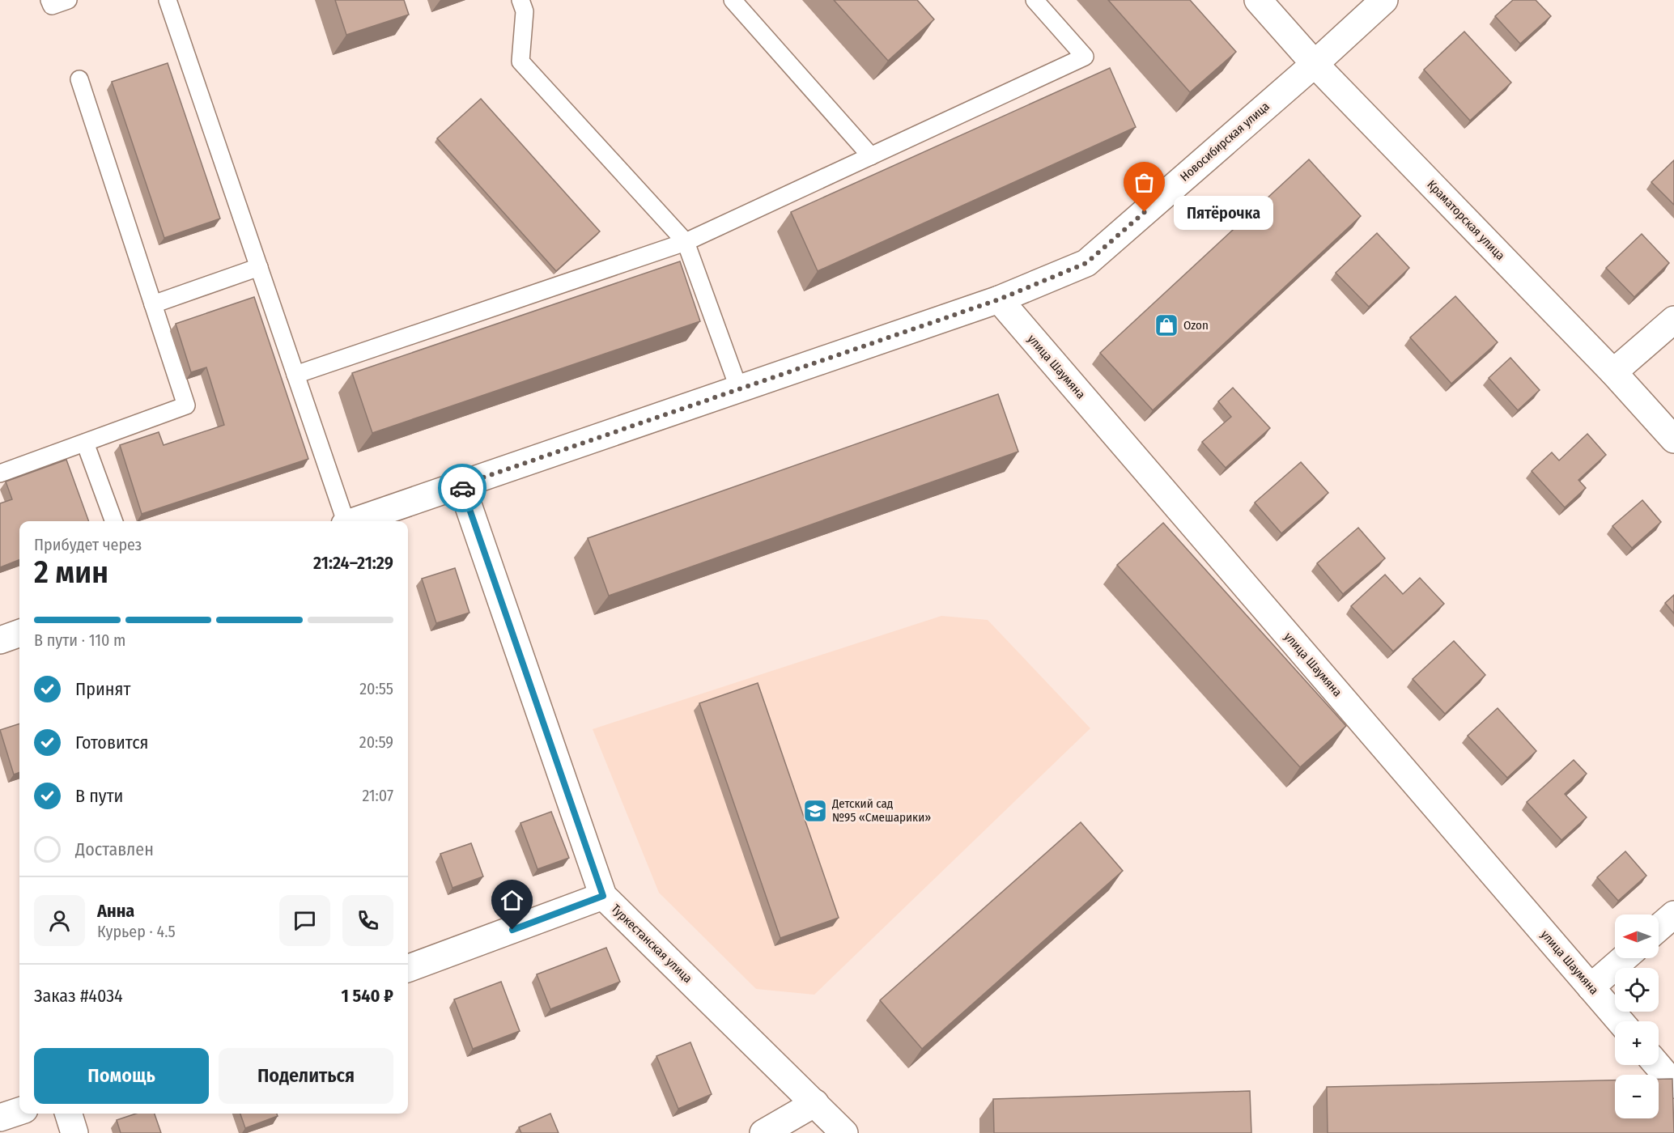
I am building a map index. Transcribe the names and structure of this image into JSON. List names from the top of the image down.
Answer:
{
  "streets": {
    "street": [
      "Новосибирская улица",
      "Краматорская улица",
      "улица Шаумяна",
      "Туркестанская улица"
    ]
  },
  "crossings": [
    ["Новосибирская улица", "Краматорская улица"],
    ["Новосибирская улица", "улица Шаумяна"],
    ["Новосибирская улица", "Туркестанская улица"]
  ],
  "places": {
    "other": ["Пятёрочка"],
    "shop": ["Ozon"],
    "school or university": ["Детский сад №95 «Смешарики»"]
  },
  "north": "left",
  "page": {
    "bubble": "Пятёрочка",
    "heading": ["2 мин", "Прибудет через", "21:24–21:29"],
    "panel": [
      "Анна",
      "Курьер · 4.5",
      "Заказ #4034",
      "1 540 ₽"
    ],
    "bar": "В пути · 110 m",
    "list": [
      ["Принят", "20:55"],
      ["Готовится", "20:59"],
      ["В пути", "21:07"],
      "Доставлен"
    ],
    "map_buttons": ["+", "−"],
    "buttons": ["Помощь", "Поделиться"]
  }
}
